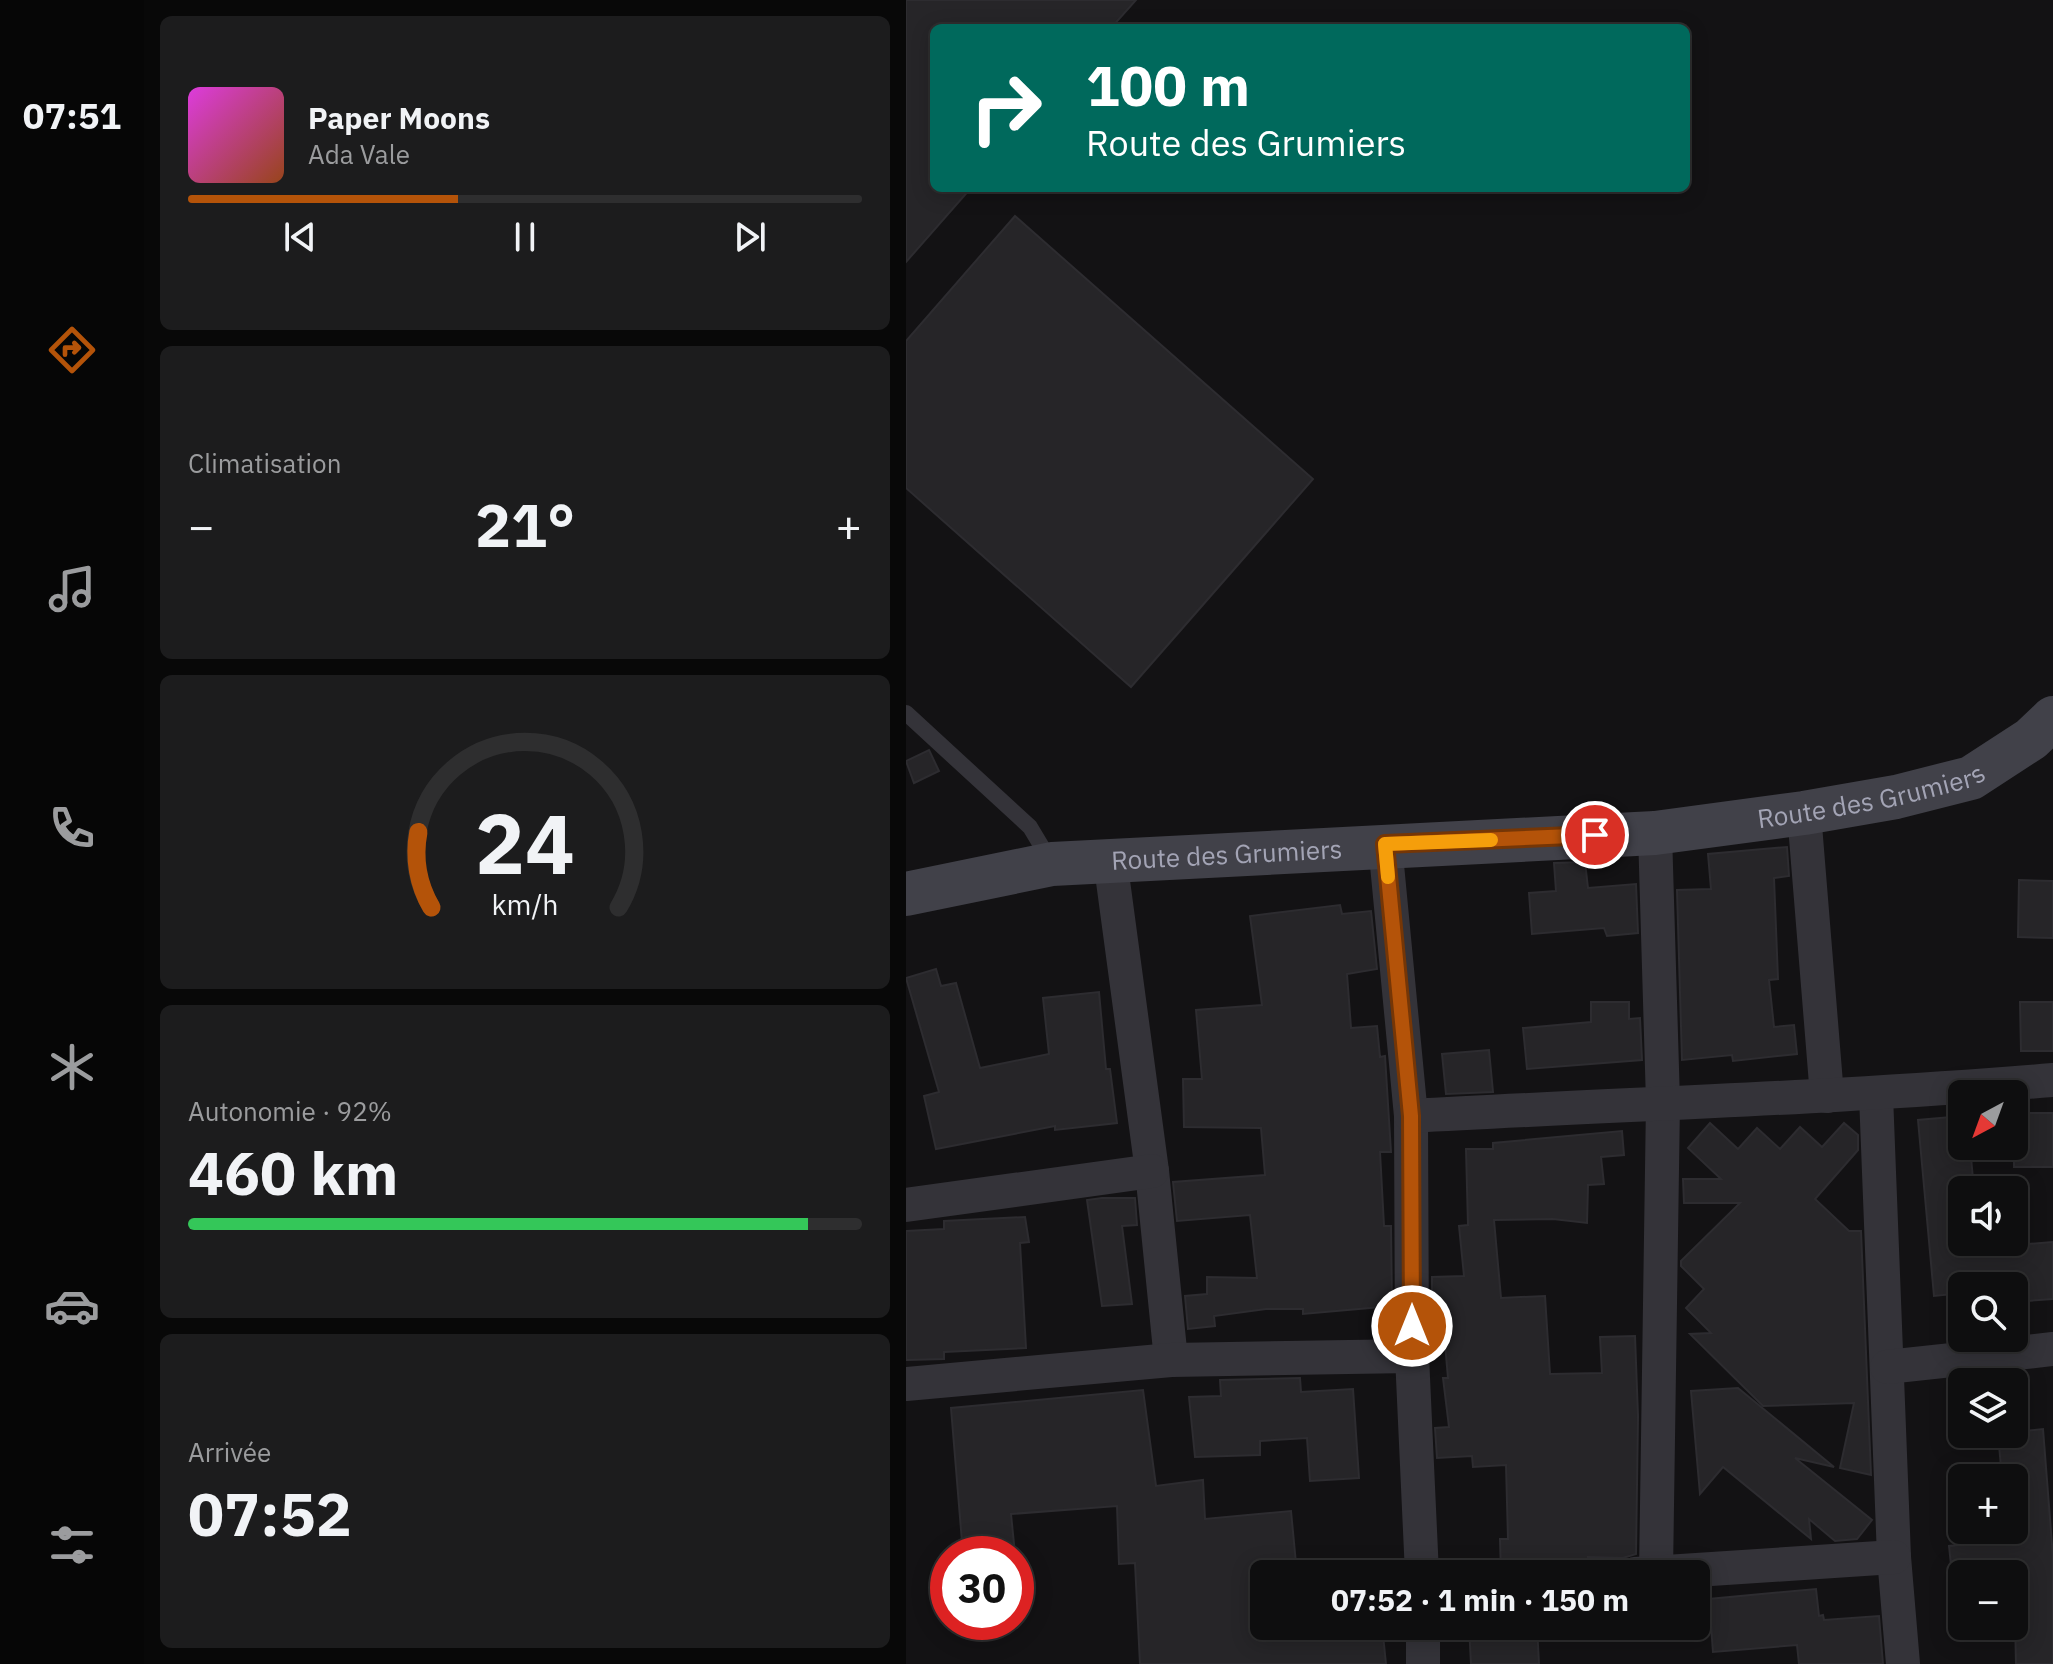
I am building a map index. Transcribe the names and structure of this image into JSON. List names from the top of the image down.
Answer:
{
  "streets": {
    "main road": ["Route des Grumiers"]
  },
  "north": "bottom left",
  "page": {
    "tabs": "07:51",
    "turn": ["100 m", "Route des Grumiers"],
    "song": ["Paper Moons", "Ada Vale"],
    "tile": [
      "Climatisation",
      ["Autonomie · 92%", "460 km"],
      ["Arrivée", "07:52"]
    ],
    "heat": ["−", "21°", "+"],
    "map_buttons": ["+", "−"],
    "limit": "30",
    "trip": "07:52 · 1 min · 150 m",
    "gauge": ["24", "km/h"]
  }
}
